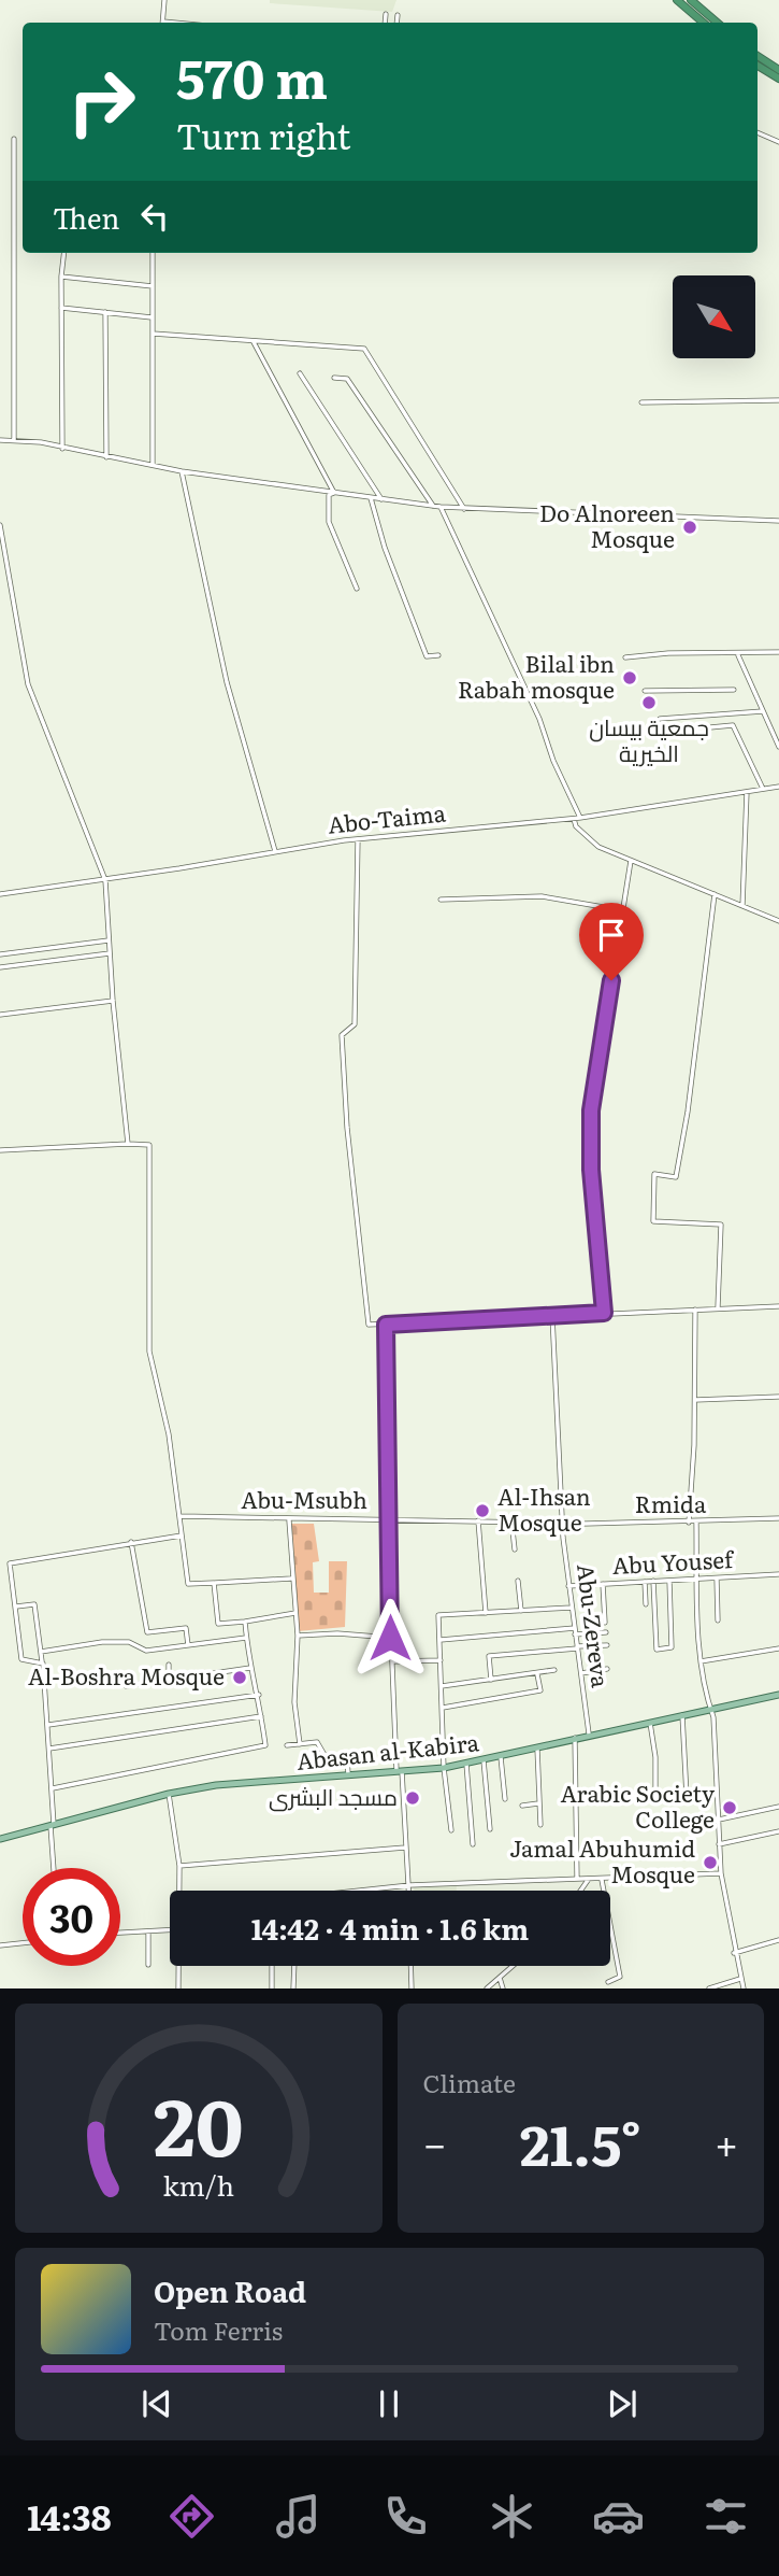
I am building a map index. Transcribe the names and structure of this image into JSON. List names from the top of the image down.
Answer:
{
  "streets": {
    "main road": ["Abasan al-Kabira"],
    "street": [
      "Abo-Taima",
      "Abu-Msubh",
      "Rmida",
      "Abu Yousef",
      "Abu-Zereva"
    ]
  },
  "crossings": [
    ["Abu-Msubh", "Rmida"],
    ["Abu-Msubh", "Abu-Zereva"],
    ["Rmida", "Abu-Zereva"],
    ["Abu Yousef", "Abu-Zereva"],
    ["Abu-Zereva", "Abasan al-Kabira"]
  ],
  "places": [
    "Do Alnoreen Mosque",
    "Bilal ibn Rabah mosque",
    "جمعية بيسان الخيرية",
    "Al-Ihsan Mosque",
    "Al-Boshra Mosque",
    "مسجد البشرى",
    "Arabic Society College",
    "Jamal Abuhumid Mosque"
  ],
  "north": "bottom right",
  "page": {
    "turn": ["570 m", "Turn right"],
    "then": "Then",
    "limit": "30",
    "trip": "14:42 · 4 min · 1.6 km",
    "tile": "Climate",
    "heat": ["−", "21.5°", "+"],
    "song": ["Open Road", "Tom Ferris"],
    "tabs": "14:38",
    "gauge": ["20", "km/h"]
  }
}
